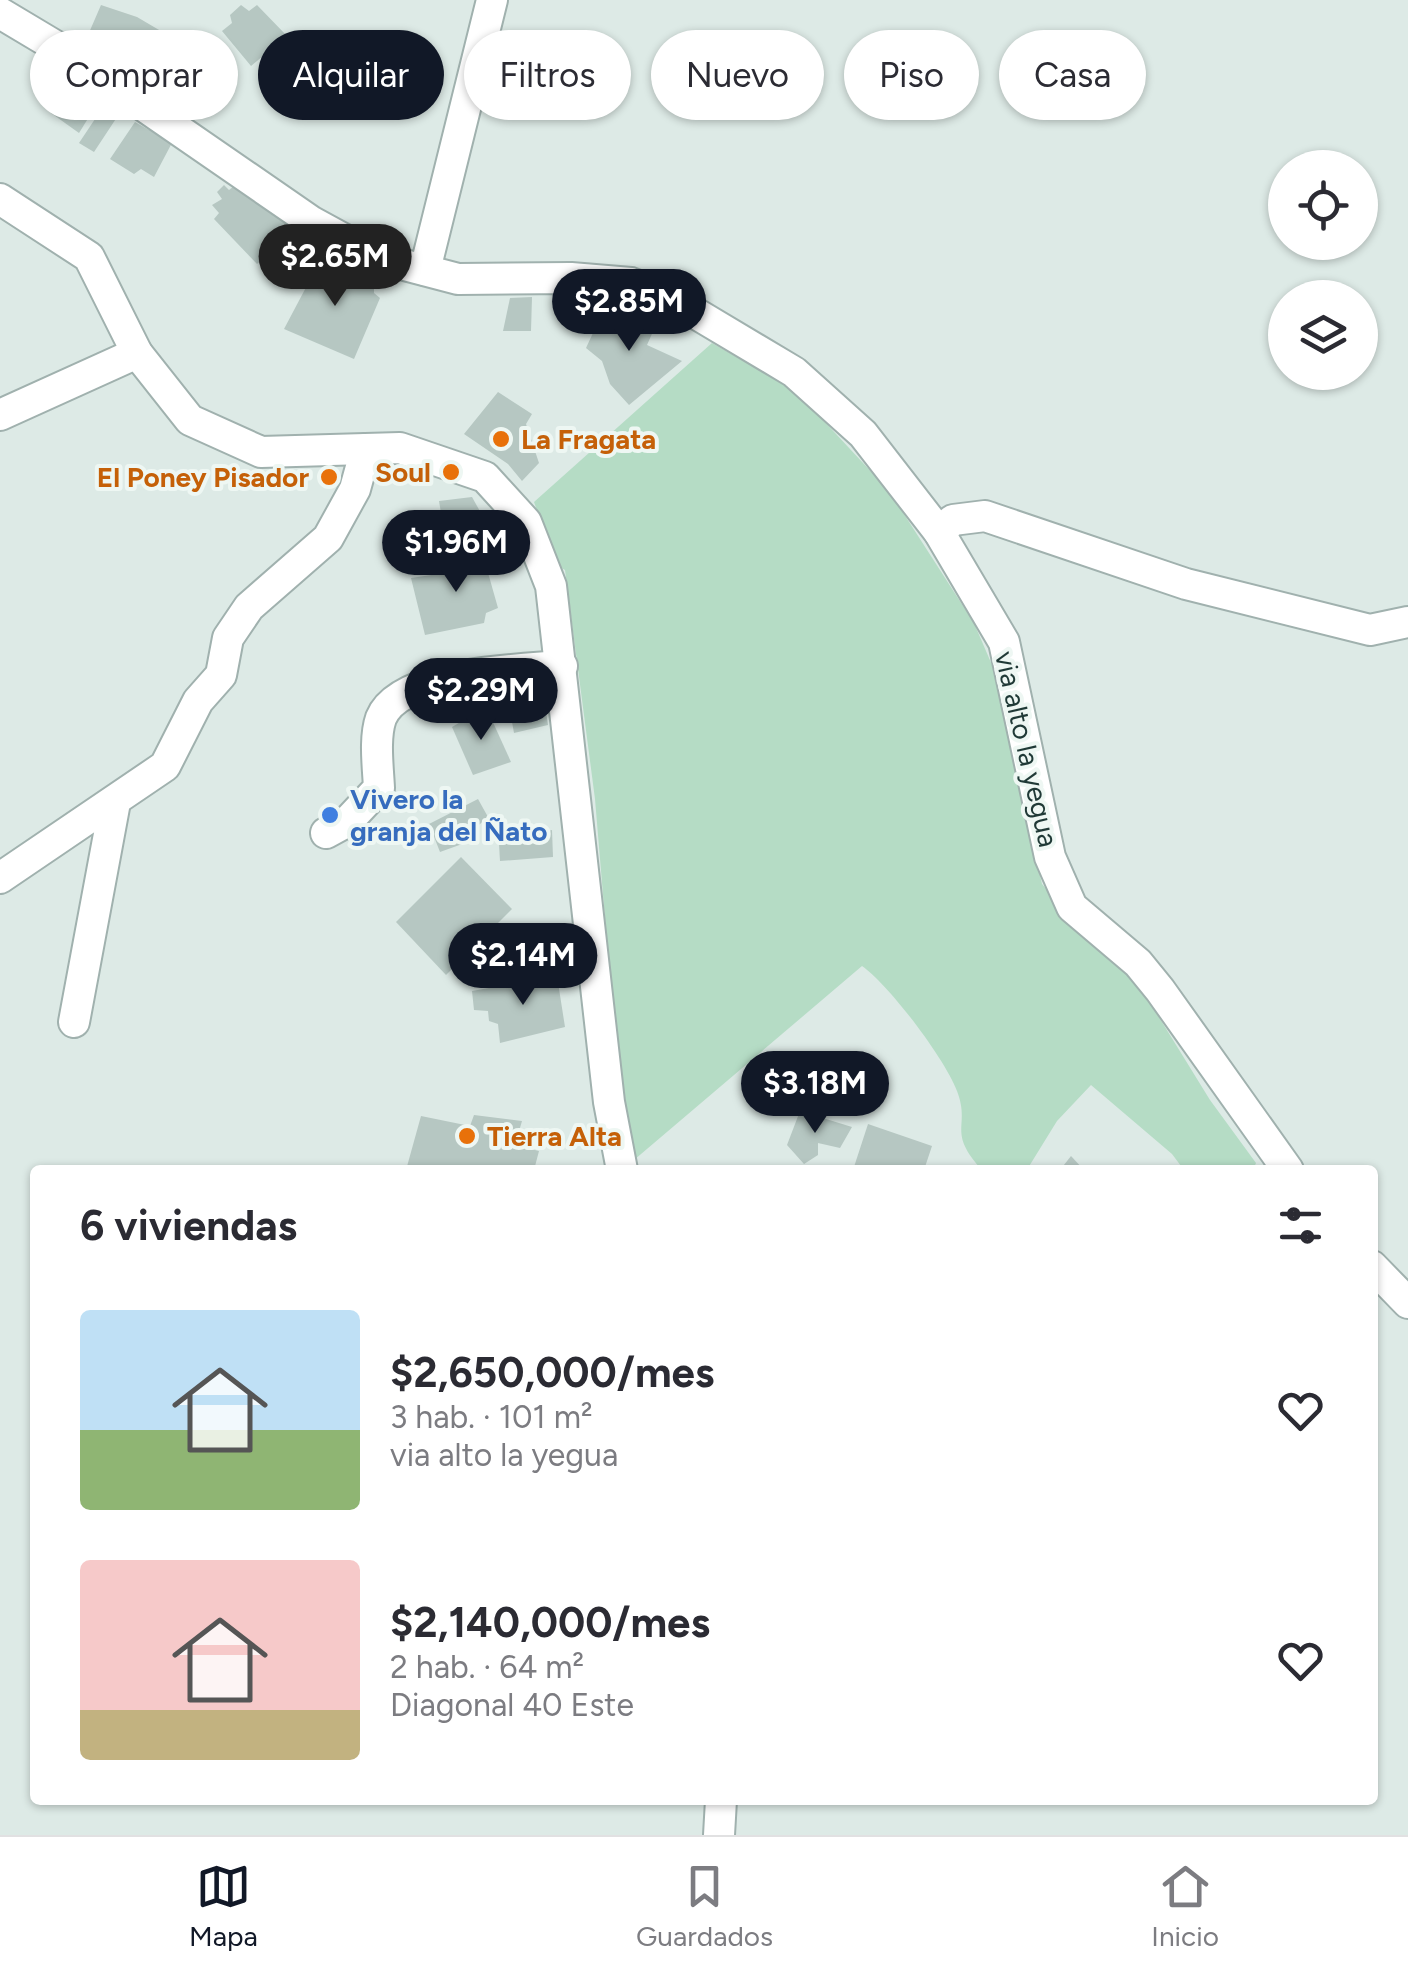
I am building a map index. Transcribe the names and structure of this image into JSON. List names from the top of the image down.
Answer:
{
  "streets": {
    "street": ["via alto la yegua"]
  },
  "places": [
    "La Fragata",
    "Soul",
    "El Poney Pisador",
    "Vivero la granja del Ñato",
    "Tierra Alta"
  ],
  "page": {
    "chip": [
      "Comprar",
      "Alquilar",
      "Filtros",
      "Nuevo",
      "Piso",
      "Casa"
    ],
    "price": [
      "$2.65M",
      "$2.85M",
      "$1.96M",
      "$2.29M",
      "$2.14M",
      "$3.18M"
    ],
    "heading": "6 viviendas",
    "list": [
      {
        "name": "$2,650,000/mes",
        "note": "3 hab. · 101 m² · via alto la yegua"
      },
      {
        "name": "$2,140,000/mes",
        "note": "2 hab. · 64 m² · Diagonal 40 Este"
      }
    ],
    "tabs": ["Mapa", "Guardados", "Inicio"]
  }
}
